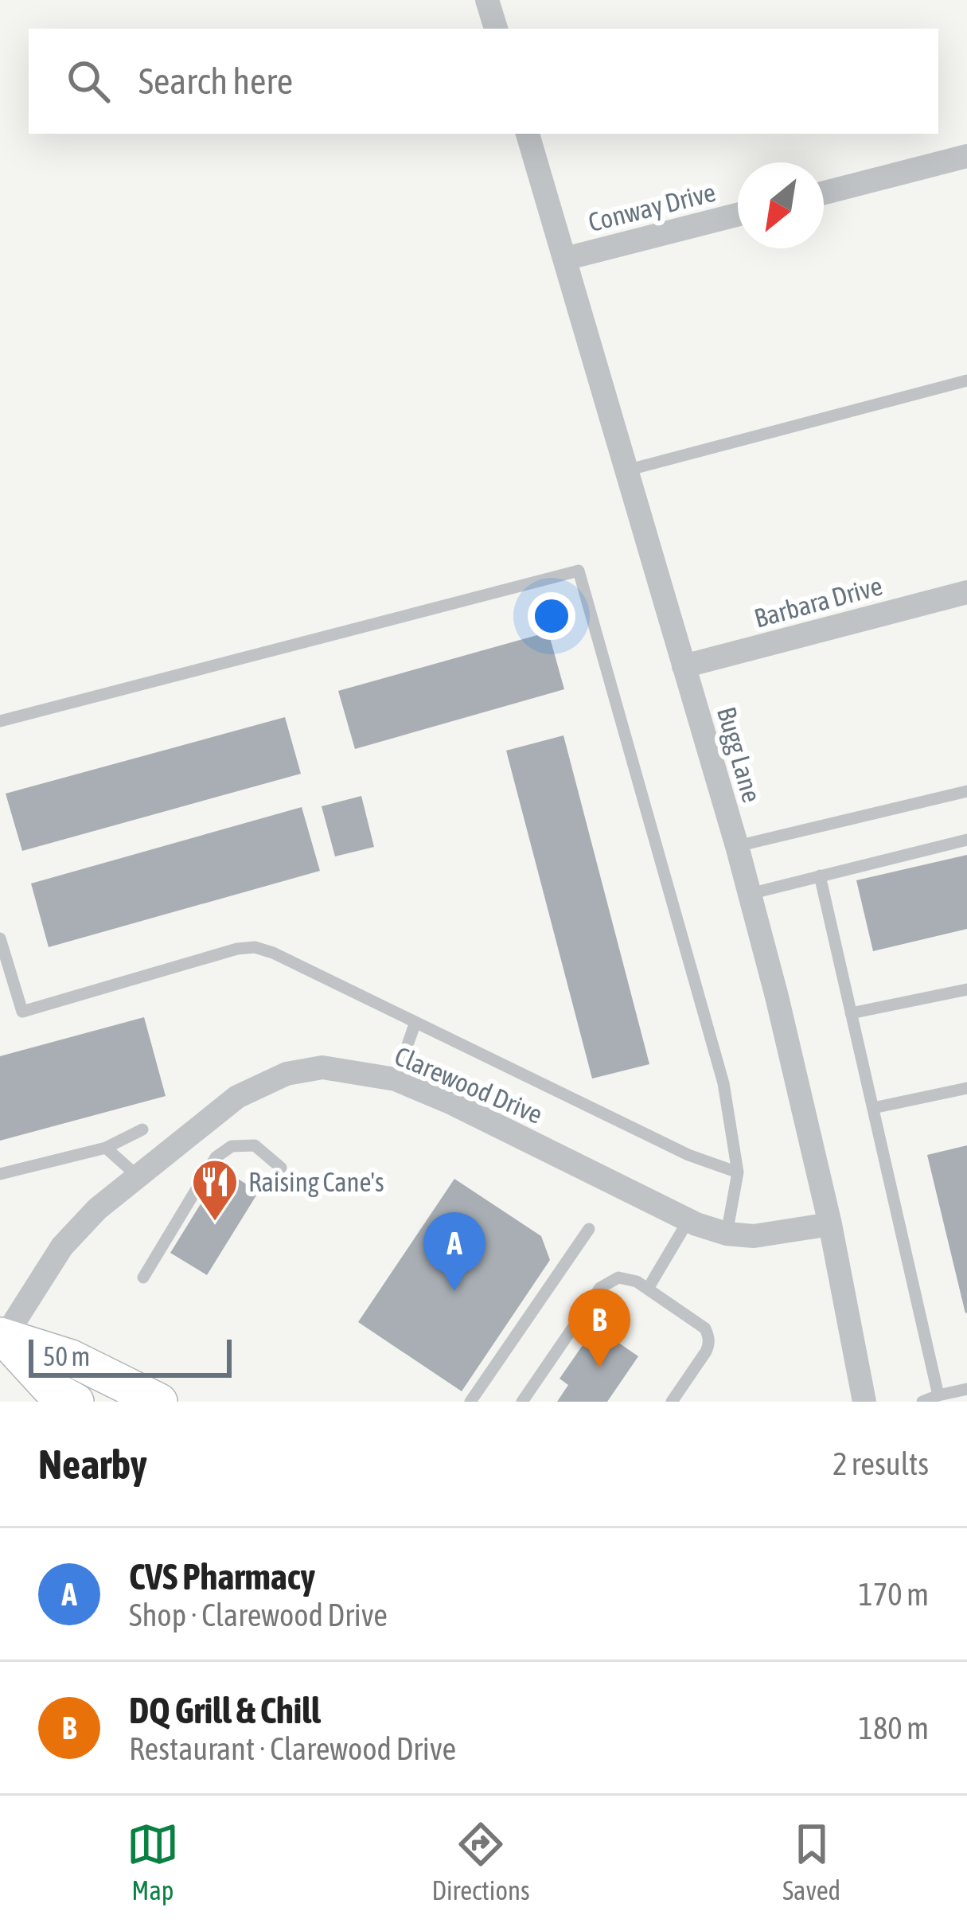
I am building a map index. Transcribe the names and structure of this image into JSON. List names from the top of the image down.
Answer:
{
  "streets": {
    "street": [
      "Conway Drive",
      "Barbara Drive",
      "Bugg Lane",
      "Clarewood Drive"
    ]
  },
  "crossings": [
    ["Conway Drive", "Bugg Lane"],
    ["Barbara Drive", "Bugg Lane"],
    ["Bugg Lane", "Clarewood Drive"]
  ],
  "places": {
    "restaurant": ["Raising Cane's"]
  },
  "scale_bar": "50 m",
  "north": "bottom left",
  "page": {
    "search": "Search here",
    "pins": ["A", "B"],
    "scale": "50 m",
    "heading": ["Nearby", "2 results"],
    "list": [
      {
        "mark": "A",
        "name": "CVS Pharmacy",
        "note": "Shop · Clarewood Drive",
        "value": "170 m"
      },
      {
        "mark": "B",
        "name": "DQ Grill & Chill",
        "note": "Restaurant · Clarewood Drive",
        "value": "180 m"
      }
    ],
    "nav": ["Map", "Directions", "Saved"]
  }
}
